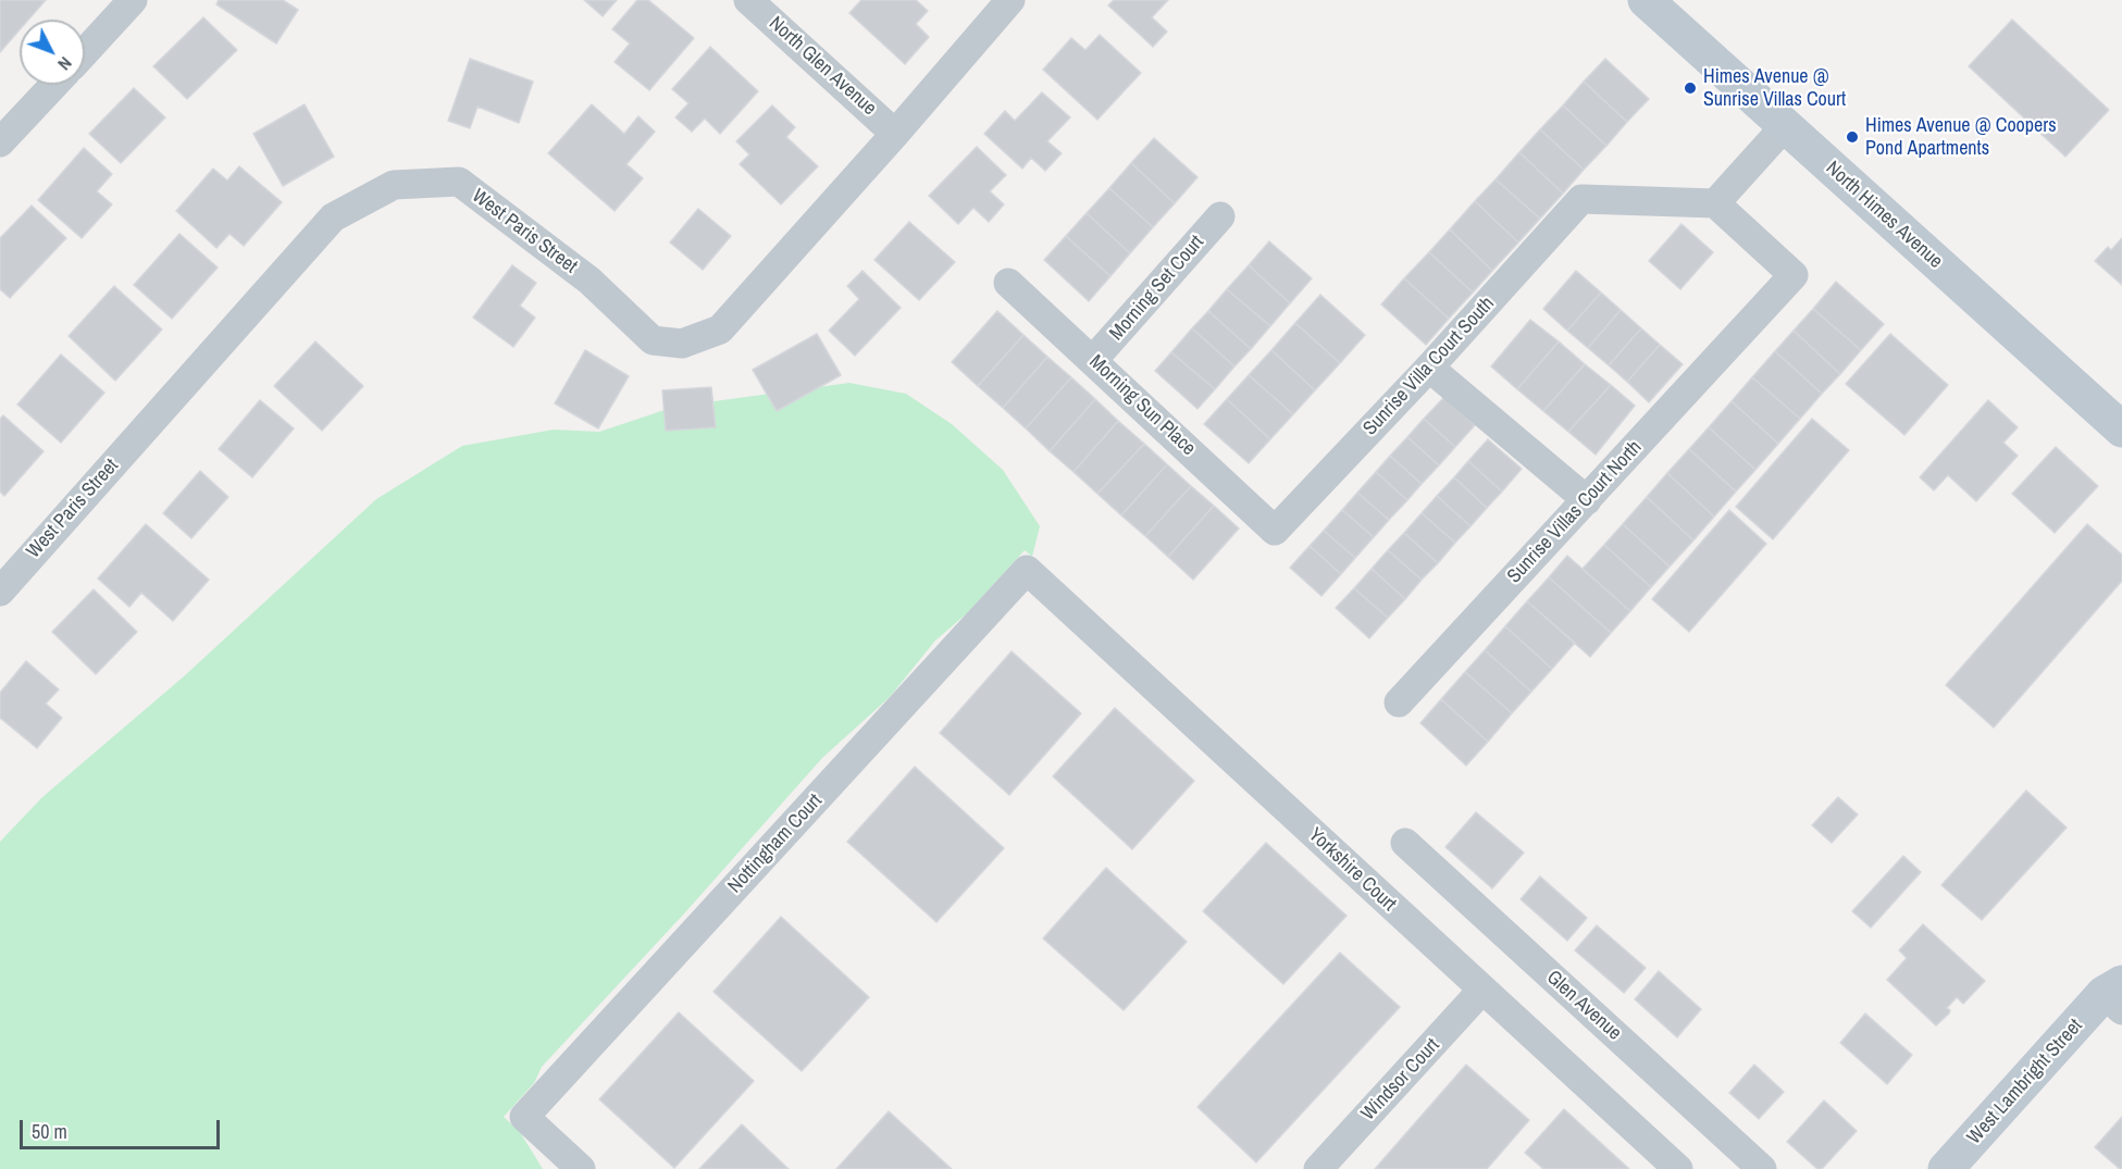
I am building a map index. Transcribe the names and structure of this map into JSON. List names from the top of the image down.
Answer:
{
  "streets": {
    "street": [
      "North Glen Avenue",
      "North Himes Avenue",
      "West Paris Street",
      "Morning Set Court",
      "Sunrise Villa Court South",
      "Morning Sun Place",
      "Sunrise Villas Court North",
      "Nottingham Court",
      "Yorkshire Court",
      "Glen Avenue",
      "Windsor Court",
      "West Lambright Street"
    ]
  },
  "crossings": [
    ["North Glen Avenue", "West Paris Street"],
    ["Morning Set Court", "Morning Sun Place"],
    ["Sunrise Villa Court South", "Morning Sun Place"],
    ["Sunrise Villa Court South", "Sunrise Villas Court North"],
    ["Nottingham Court", "Yorkshire Court"],
    ["Yorkshire Court", "Windsor Court"]
  ],
  "places": ["Himes Avenue @ Sunrise Villas Court", "Himes Avenue @ Coopers Pond Apartments"],
  "scale_bar": "50 m",
  "north": "bottom right"
}
